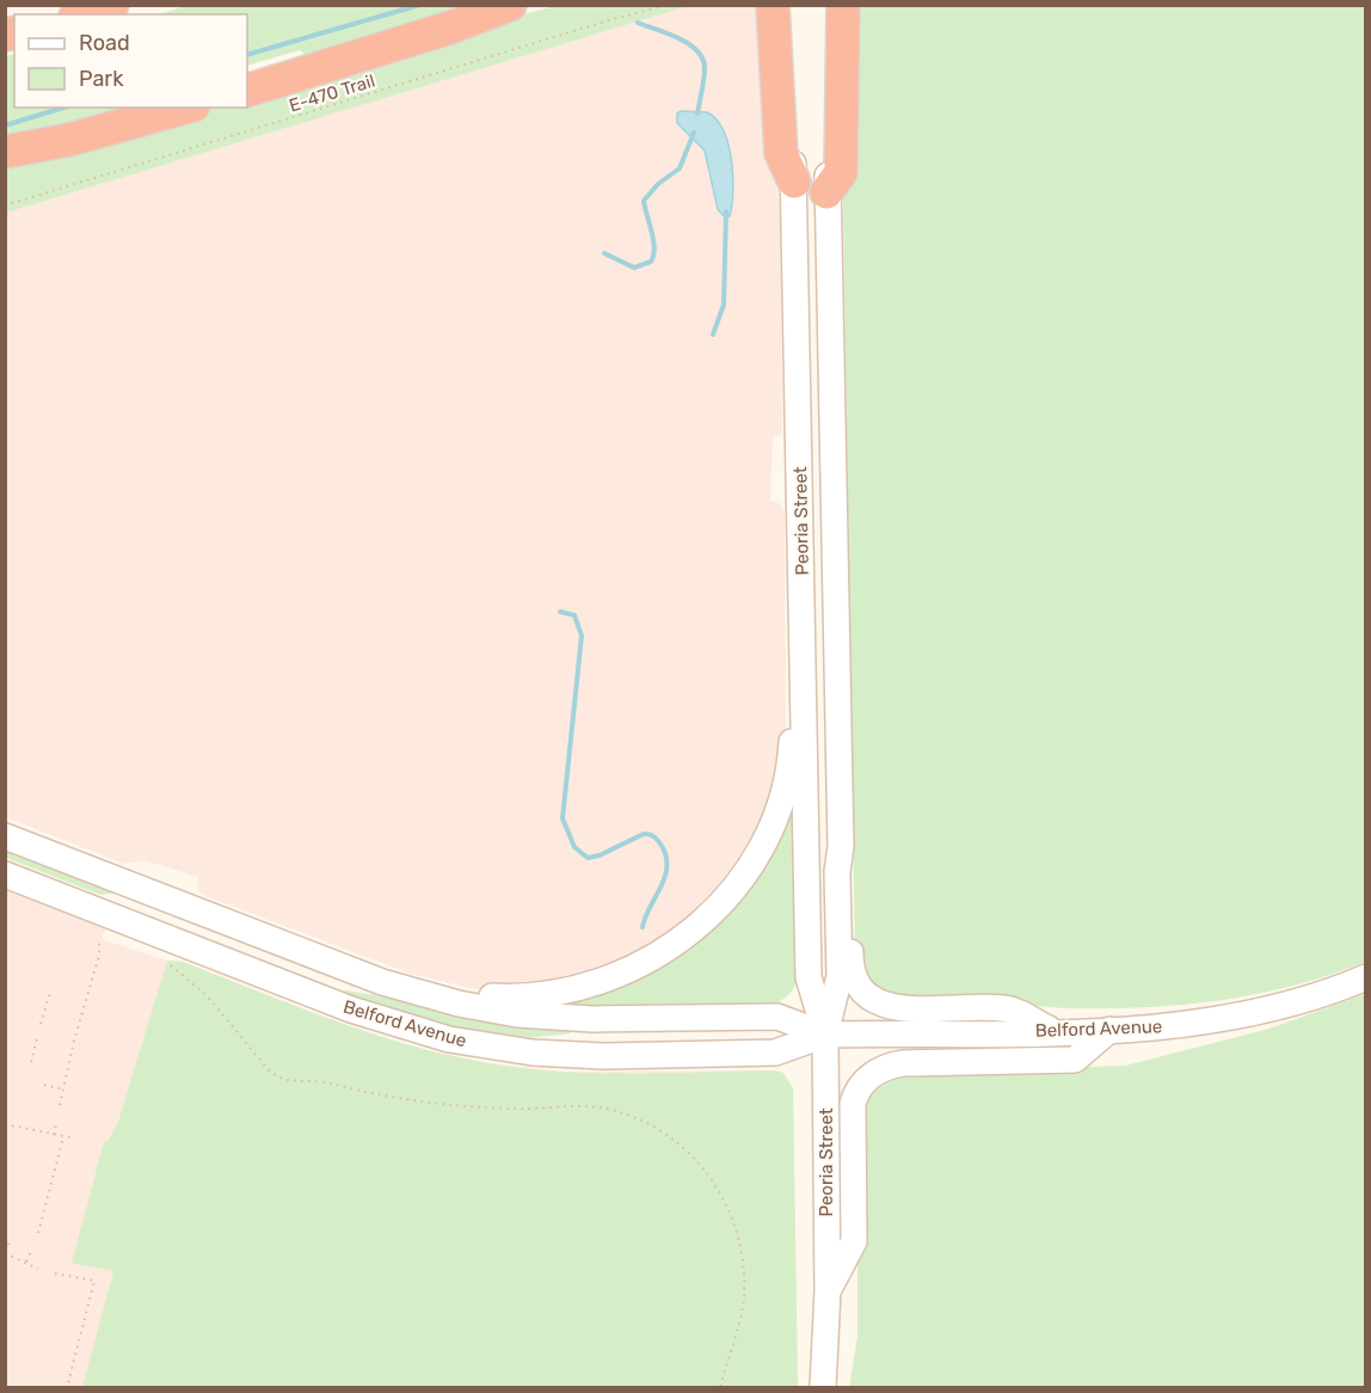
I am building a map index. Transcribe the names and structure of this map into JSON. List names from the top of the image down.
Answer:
{
  "streets": {
    "main road": ["Peoria Street", "Belford Avenue"],
    "path": ["E-470 Trail"]
  },
  "crossings": [
    ["Peoria Street", "Belford Avenue"]
  ],
  "legend": ["Road", "Park"]
}
